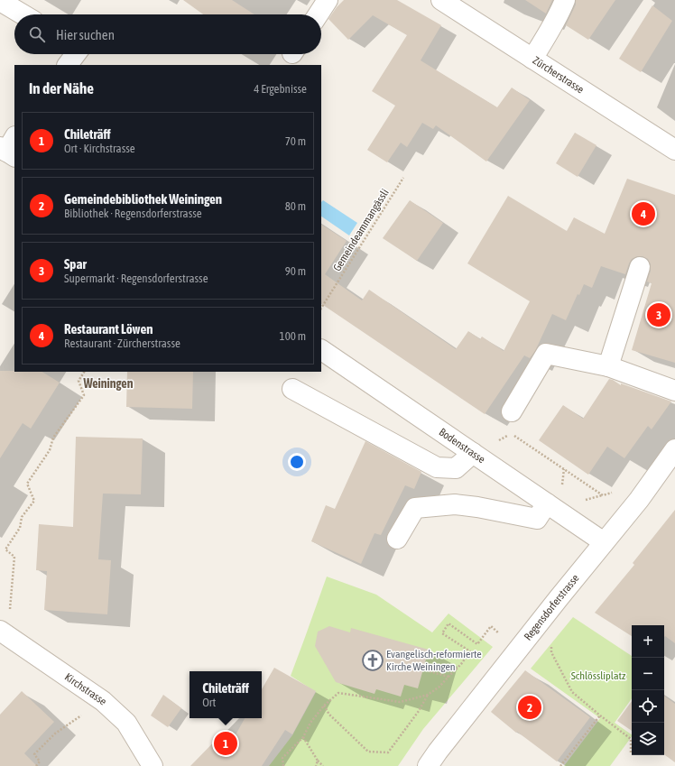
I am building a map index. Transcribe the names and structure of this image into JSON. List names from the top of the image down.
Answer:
{
  "streets": {
    "street": [
      "Zürcherstrasse",
      "Bodenstrasse",
      "Regensdorferstrasse",
      "Kirchstrasse"
    ],
    "path": ["Gemeindeammangässli"]
  },
  "crossings": [
    ["Bodenstrasse", "Regensdorferstrasse"]
  ],
  "districts": ["Weiningen"],
  "parks": ["Schlössliplatz"],
  "places": {
    "church": ["Evangelisch-reformierte Kirche Weiningen"]
  },
  "page": {
    "search": "Hier suchen",
    "heading": ["In der Nähe", "4 Ergebnisse"],
    "list": [
      {
        "mark": "1",
        "name": "Chileträff",
        "note": "Ort · Kirchstrasse",
        "value": "70 m"
      },
      {
        "mark": "2",
        "name": "Gemeindebibliothek Weiningen",
        "note": "Bibliothek · Regensdorferstrasse",
        "value": "80 m"
      },
      {
        "mark": "3",
        "name": "Spar",
        "note": "Supermarkt · Regensdorferstrasse",
        "value": "90 m"
      },
      {
        "mark": "4",
        "name": "Restaurant Löwen",
        "note": "Restaurant · Zürcherstrasse",
        "value": "100 m"
      }
    ],
    "pins": [
      "4",
      "3",
      "2",
      "1"
    ],
    "map_buttons": ["+", "−"],
    "popup": ["Chileträff", "Ort"]
  }
}
